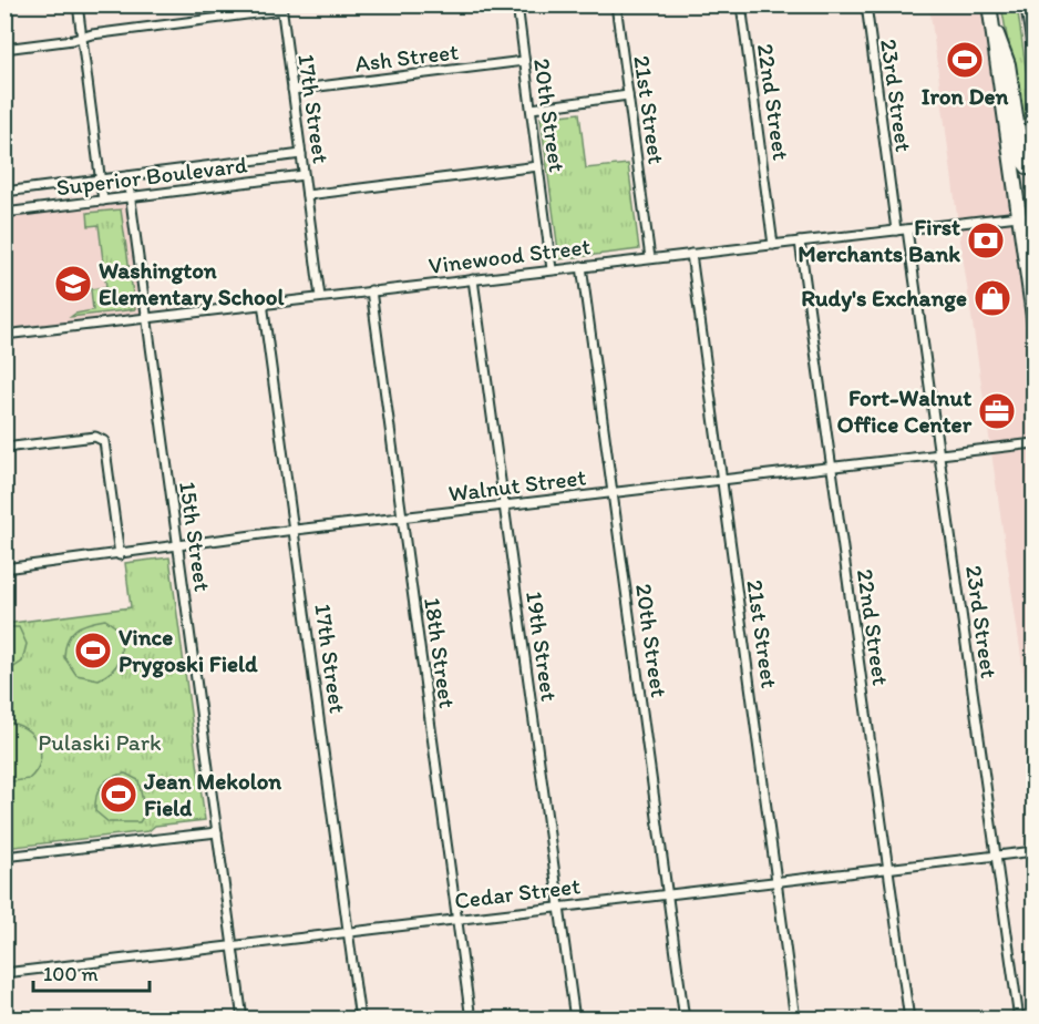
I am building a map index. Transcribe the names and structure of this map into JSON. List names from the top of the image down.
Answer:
{
  "streets": {
    "street": [
      "Ash Street",
      "23rd Street",
      "22nd Street",
      "17th Street",
      "21st Street",
      "20th Street",
      "Superior Boulevard",
      "Vinewood Street",
      "Walnut Street",
      "15th Street",
      "19th Street",
      "18th Street",
      "Cedar Street"
    ]
  },
  "crossings": [
    ["Ash Street", "17th Street"],
    ["Ash Street", "20th Street"],
    ["23rd Street", "Vinewood Street"],
    ["23rd Street", "Walnut Street"],
    ["23rd Street", "Cedar Street"],
    ["22nd Street", "Vinewood Street"],
    ["22nd Street", "Walnut Street"],
    ["22nd Street", "Cedar Street"],
    ["17th Street", "Superior Boulevard"],
    ["17th Street", "Vinewood Street"],
    ["17th Street", "Walnut Street"],
    ["17th Street", "Cedar Street"],
    ["21st Street", "Vinewood Street"],
    ["21st Street", "Walnut Street"],
    ["21st Street", "Cedar Street"],
    ["20th Street", "Vinewood Street"],
    ["20th Street", "Walnut Street"],
    ["20th Street", "Cedar Street"],
    ["Superior Boulevard", "15th Street"],
    ["Vinewood Street", "15th Street"],
    ["Vinewood Street", "19th Street"],
    ["Vinewood Street", "18th Street"],
    ["Walnut Street", "15th Street"],
    ["Walnut Street", "19th Street"],
    ["Walnut Street", "18th Street"],
    ["15th Street", "Cedar Street"],
    ["19th Street", "Cedar Street"],
    ["18th Street", "Cedar Street"]
  ],
  "parks": ["Pulaski Park"],
  "places": {
    "sports": ["Iron Den", "Vince Prygoski Field", "Jean Mekolon Field"],
    "bank": ["First Merchants Bank"],
    "school or university": ["Washington Elementary School"],
    "shop": ["Rudy's Exchange"],
    "office": ["Fort-Walnut Office Center"]
  },
  "scale_bar": "100 m"
}
